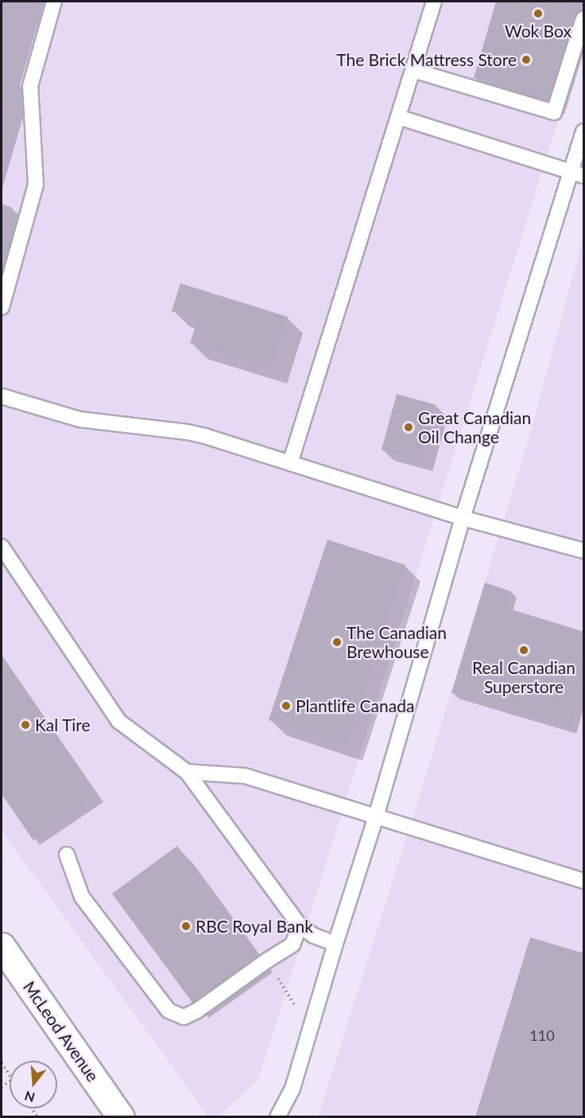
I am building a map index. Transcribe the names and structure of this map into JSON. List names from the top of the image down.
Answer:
{
  "streets": {
    "street": ["McLeod Avenue"]
  },
  "places": [
    "Wok Box",
    "The Brick Mattress Store",
    "Great Canadian Oil Change",
    "The Canadian Brewhouse",
    "Real Canadian Superstore",
    "Plantlife Canada",
    "Kal Tire",
    "RBC Royal Bank"
  ],
  "house_numbers": ["110"],
  "north": "bottom"
}
